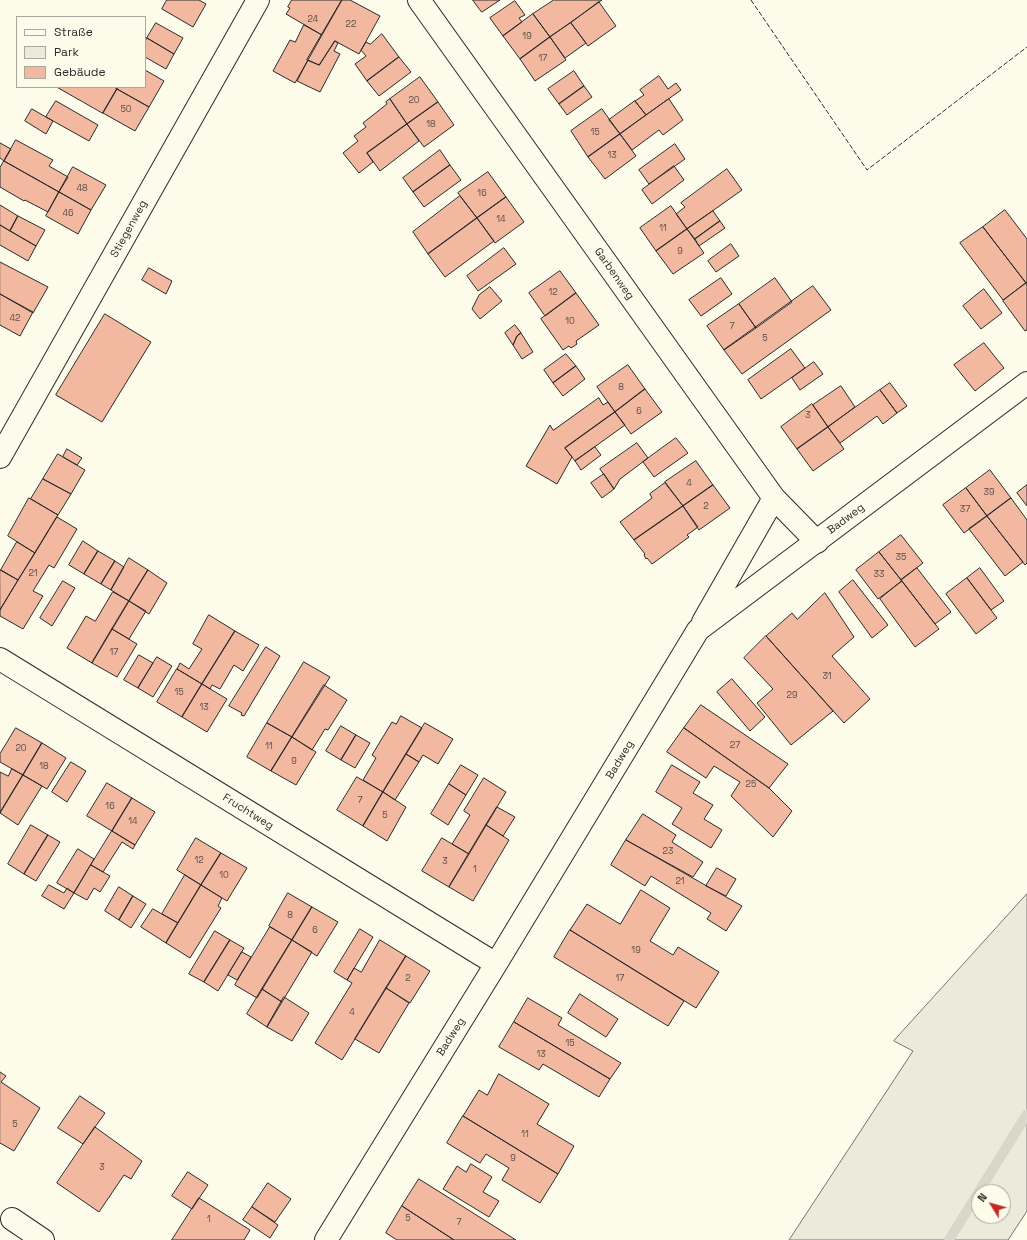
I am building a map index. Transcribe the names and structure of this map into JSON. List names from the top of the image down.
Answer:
{
  "streets": {
    "street": [
      "Stiegenweg",
      "Garbenweg",
      "Badweg",
      "Fruchtweg"
    ]
  },
  "crossings": [
    ["Garbenweg", "Badweg"],
    ["Badweg", "Fruchtweg"]
  ],
  "house_numbers": [
    "24",
    "22",
    "19",
    "17",
    "20",
    "50",
    "18",
    "15",
    "13",
    "48",
    "16",
    "46",
    "14",
    "11",
    "9",
    "12",
    "42",
    "10",
    "7",
    "5",
    "8",
    "6",
    "3",
    "4",
    "39",
    "2",
    "37",
    "35",
    "21",
    "33",
    "17",
    "31",
    "15",
    "29",
    "13",
    "27",
    "11",
    "20",
    "9",
    "18",
    "25",
    "7",
    "16",
    "5",
    "14",
    "23",
    "12",
    "3",
    "1",
    "10",
    "21",
    "8",
    "6",
    "19",
    "2",
    "17",
    "4",
    "15",
    "13",
    "5",
    "11",
    "9",
    "3",
    "5",
    "1",
    "7"
  ],
  "legend": ["Straße", "Park", "Gebäude"],
  "north": "top left"
}
